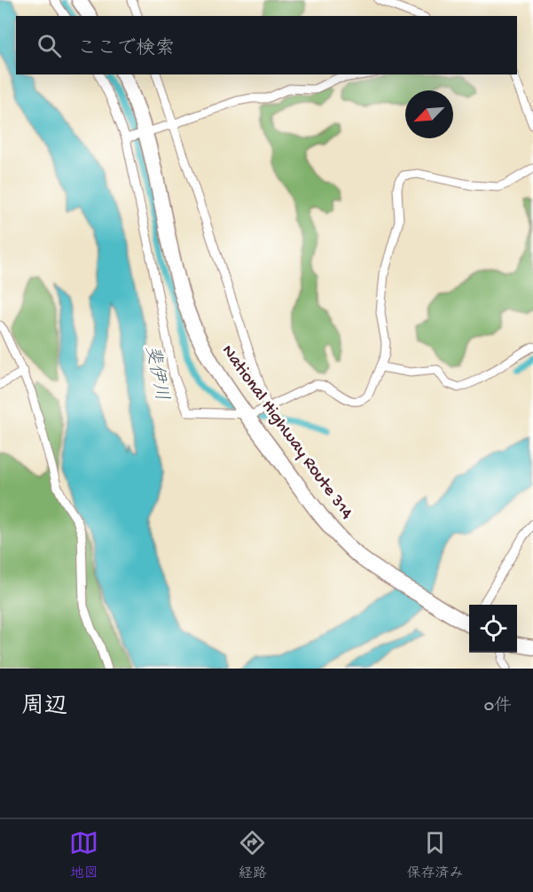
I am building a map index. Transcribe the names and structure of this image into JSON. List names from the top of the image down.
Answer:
{
  "streets": {
    "highway": ["National Highway Route 314"]
  },
  "water": ["斐伊川"],
  "north": "bottom left",
  "page": {
    "search": "ここで検索",
    "heading": ["周辺", "0件"],
    "nav": ["地図", "経路", "保存済み"]
  }
}
